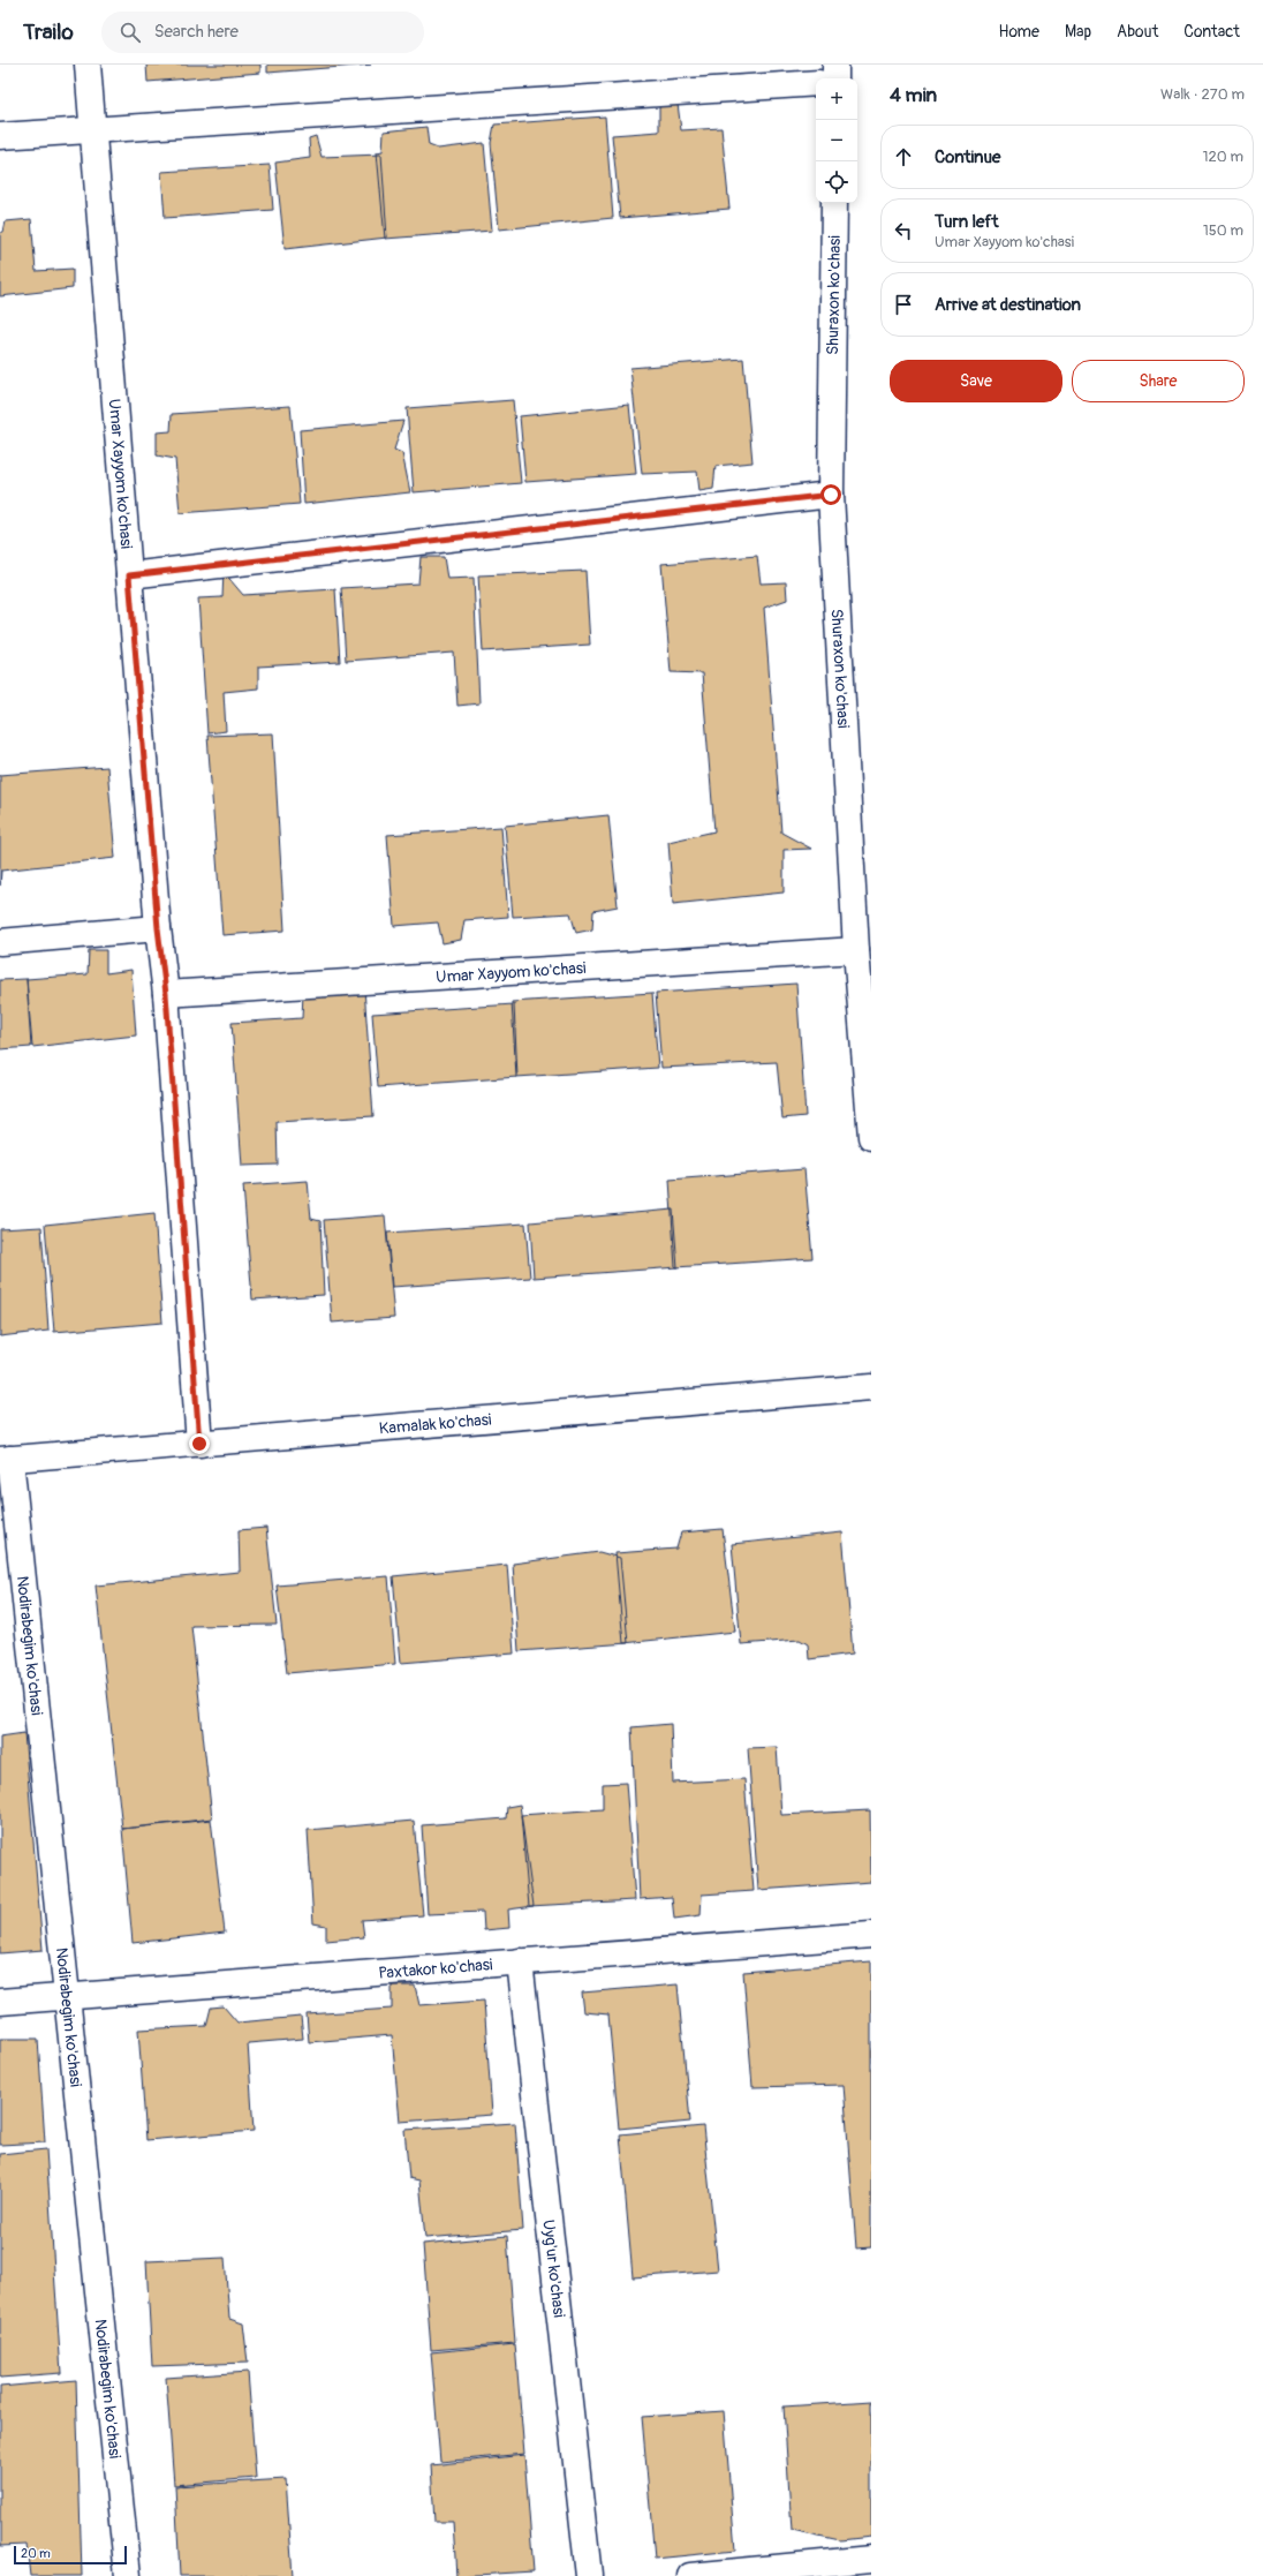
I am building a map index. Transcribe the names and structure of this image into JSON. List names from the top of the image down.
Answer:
{
  "streets": {
    "street": [
      "Shuraxon ko'chasi",
      "Umar Xayyom ko'chasi",
      "Kamalak ko'chasi",
      "Nodirabegim ko'chasi",
      "Paxtakor ko'chasi",
      "Uyg'ur ko'chasi"
    ]
  },
  "crossings": [
    ["Shuraxon ko'chasi", "Umar Xayyom ko'chasi"],
    ["Umar Xayyom ko'chasi", "Kamalak ko'chasi"],
    ["Kamalak ko'chasi", "Nodirabegim ko'chasi"],
    ["Nodirabegim ko'chasi", "Paxtakor ko'chasi"],
    ["Paxtakor ko'chasi", "Uyg'ur ko'chasi"]
  ],
  "scale_bar": "20 m",
  "page": {
    "header": "Trailo",
    "search": "Search here",
    "nav": [
      "Home",
      "Map",
      "About",
      "Contact"
    ],
    "heading": ["4 min", "Walk · 270 m"],
    "map_buttons": ["+", "−"],
    "list": [
      ["Continue", "120 m"],
      ["Turn left", "Umar Xayyom ko'chasi", "150 m"],
      "Arrive at destination"
    ],
    "buttons": ["Save", "Share"],
    "scale": "20 m"
  }
}
